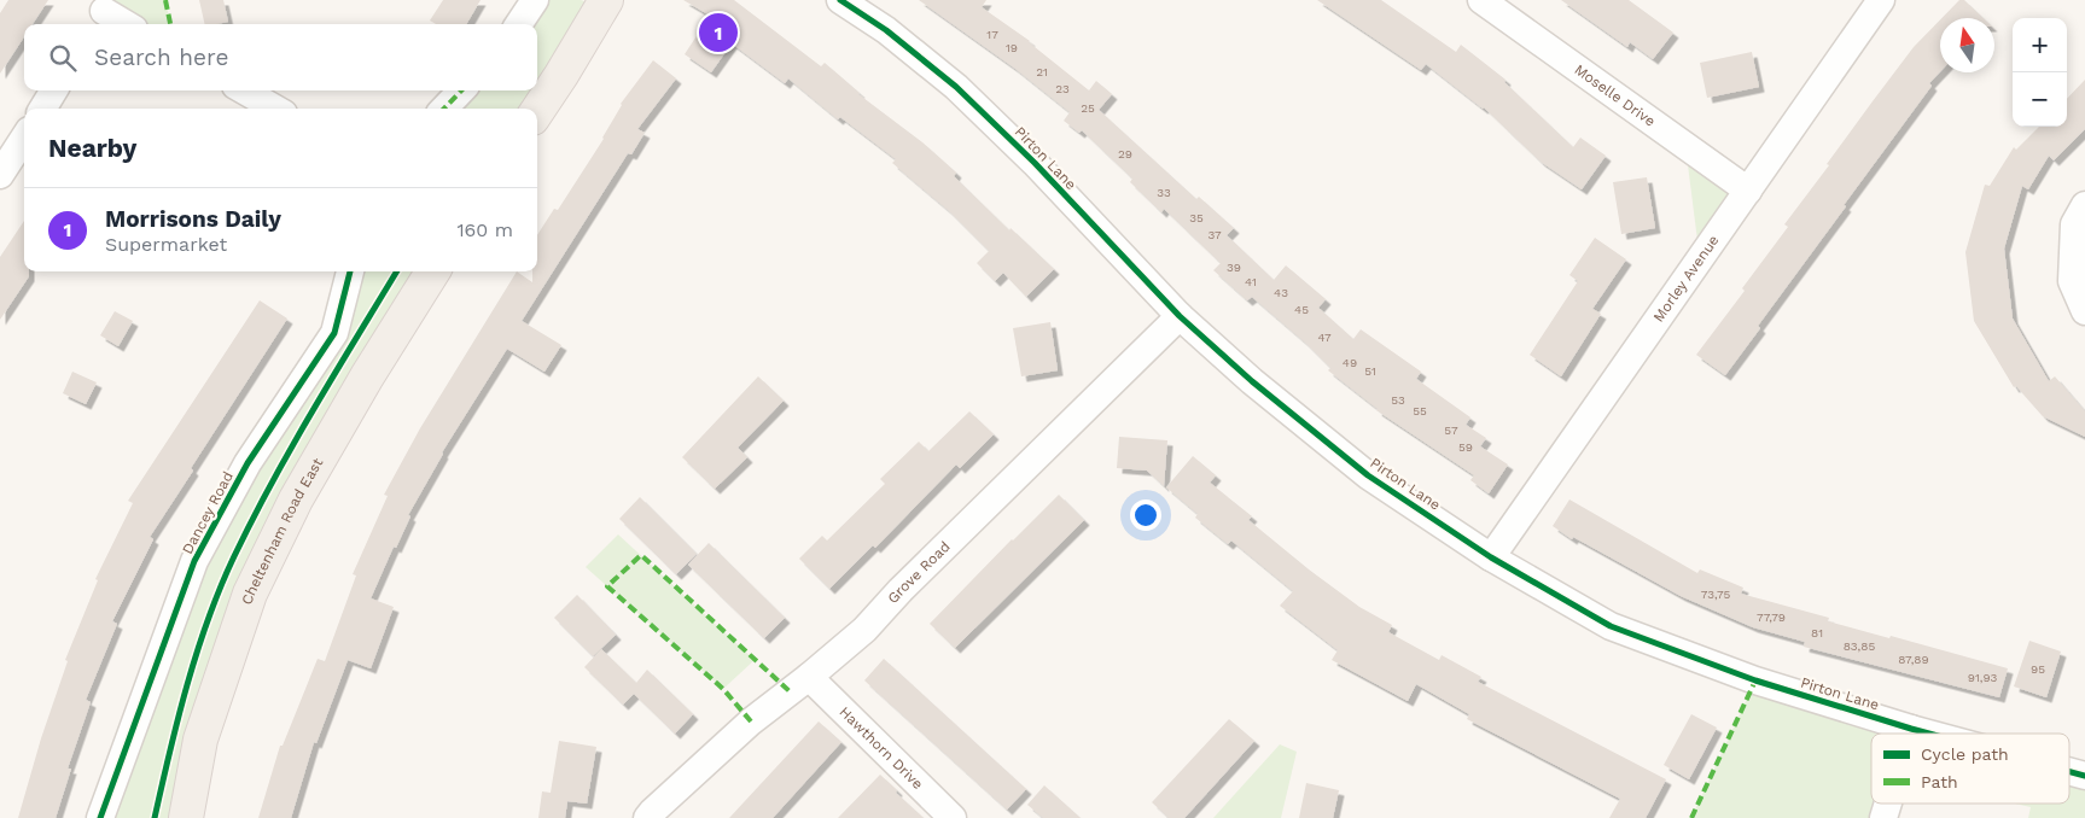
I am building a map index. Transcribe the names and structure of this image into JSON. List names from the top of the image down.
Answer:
{
  "streets": {
    "main road": ["Cheltenham Road East"],
    "street": [
      "Moselle Drive",
      "Pirton Lane",
      "Morley Avenue",
      "Dancey Road",
      "Grove Road",
      "Hawthorn Drive"
    ]
  },
  "crossings": [
    ["Moselle Drive", "Morley Avenue"],
    ["Pirton Lane", "Morley Avenue"],
    ["Pirton Lane", "Grove Road"],
    ["Grove Road", "Hawthorn Drive"]
  ],
  "house_numbers": [
    "17",
    "19",
    "21",
    "23",
    "25",
    "29",
    "33",
    "35",
    "37",
    "39",
    "41",
    "43",
    "45",
    "47",
    "49",
    "51",
    "53",
    "55",
    "57",
    "59",
    "73,75",
    "77,79",
    "81",
    "83,85",
    "87,89",
    "95",
    "91,93"
  ],
  "legend": ["Cycle path", "Path"],
  "north": "top",
  "page": {
    "pins": "1",
    "map_buttons": ["+", "−"],
    "search": "Search here",
    "heading": "Nearby",
    "list": [
      {
        "mark": "1",
        "name": "Morrisons Daily",
        "note": "Supermarket",
        "value": "160 m"
      }
    ]
  }
}
